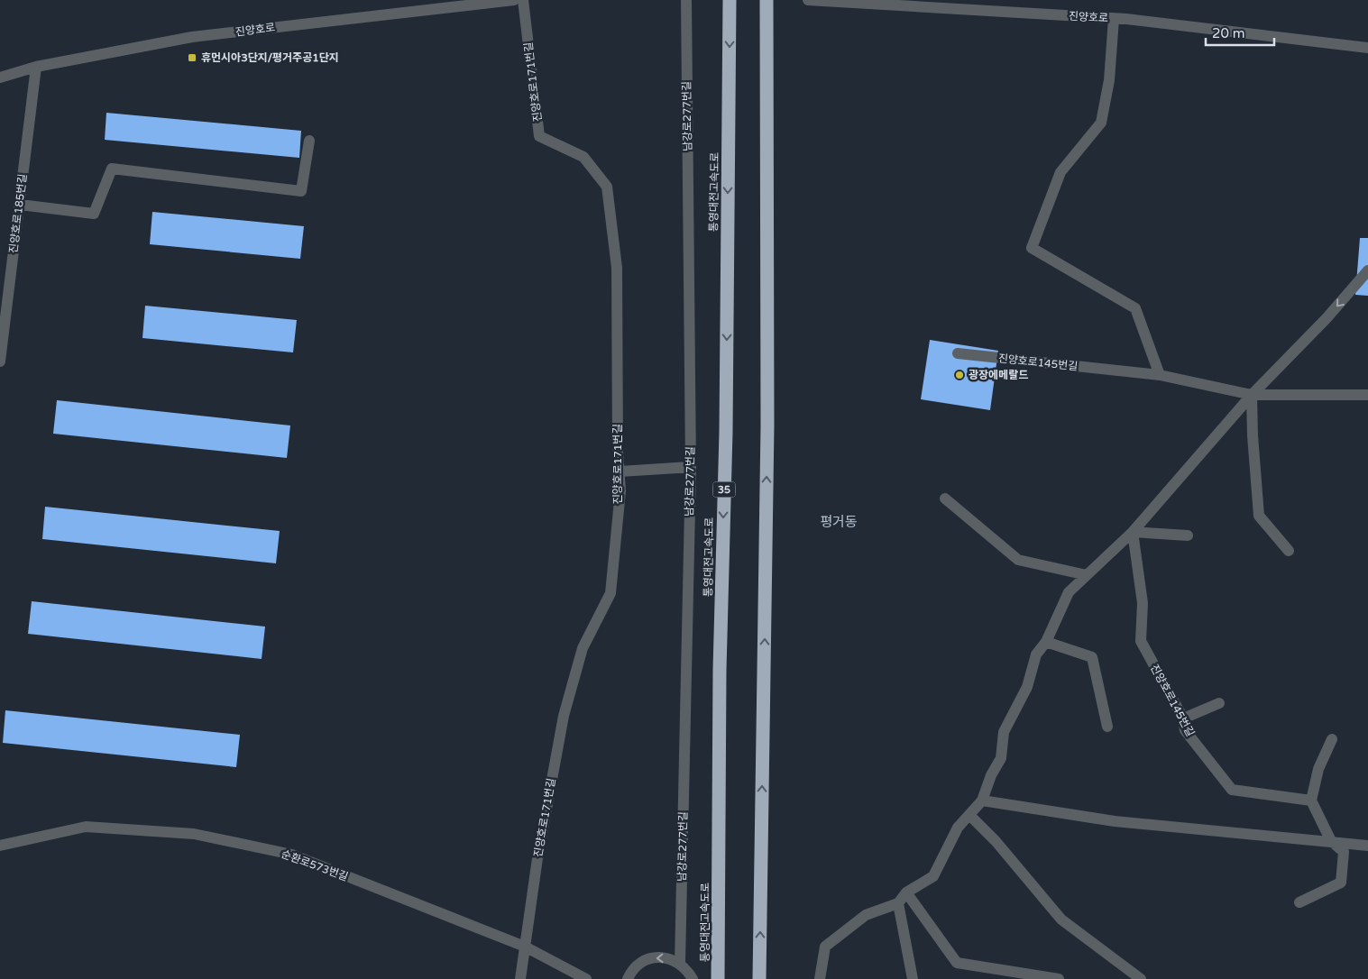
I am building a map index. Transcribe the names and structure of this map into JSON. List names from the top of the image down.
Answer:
{
  "streets": {
    "highway": ["통영대전고속도로", "35"],
    "street": [
      "진양호로",
      "진양호로171번길",
      "남강로277번길",
      "진양호로185번길",
      "진양호로145번길",
      "순환로573번길"
    ]
  },
  "crossings": [
    ["진양호로", "진양호로185번길"],
    ["진양호로171번길", "순환로573번길"]
  ],
  "districts": ["평거동"],
  "places": {
    "transit": ["휴먼시아3단지/평거주공1단지"],
    "other": ["광장에메랄드"]
  },
  "scale_bar": "20 m"
}
